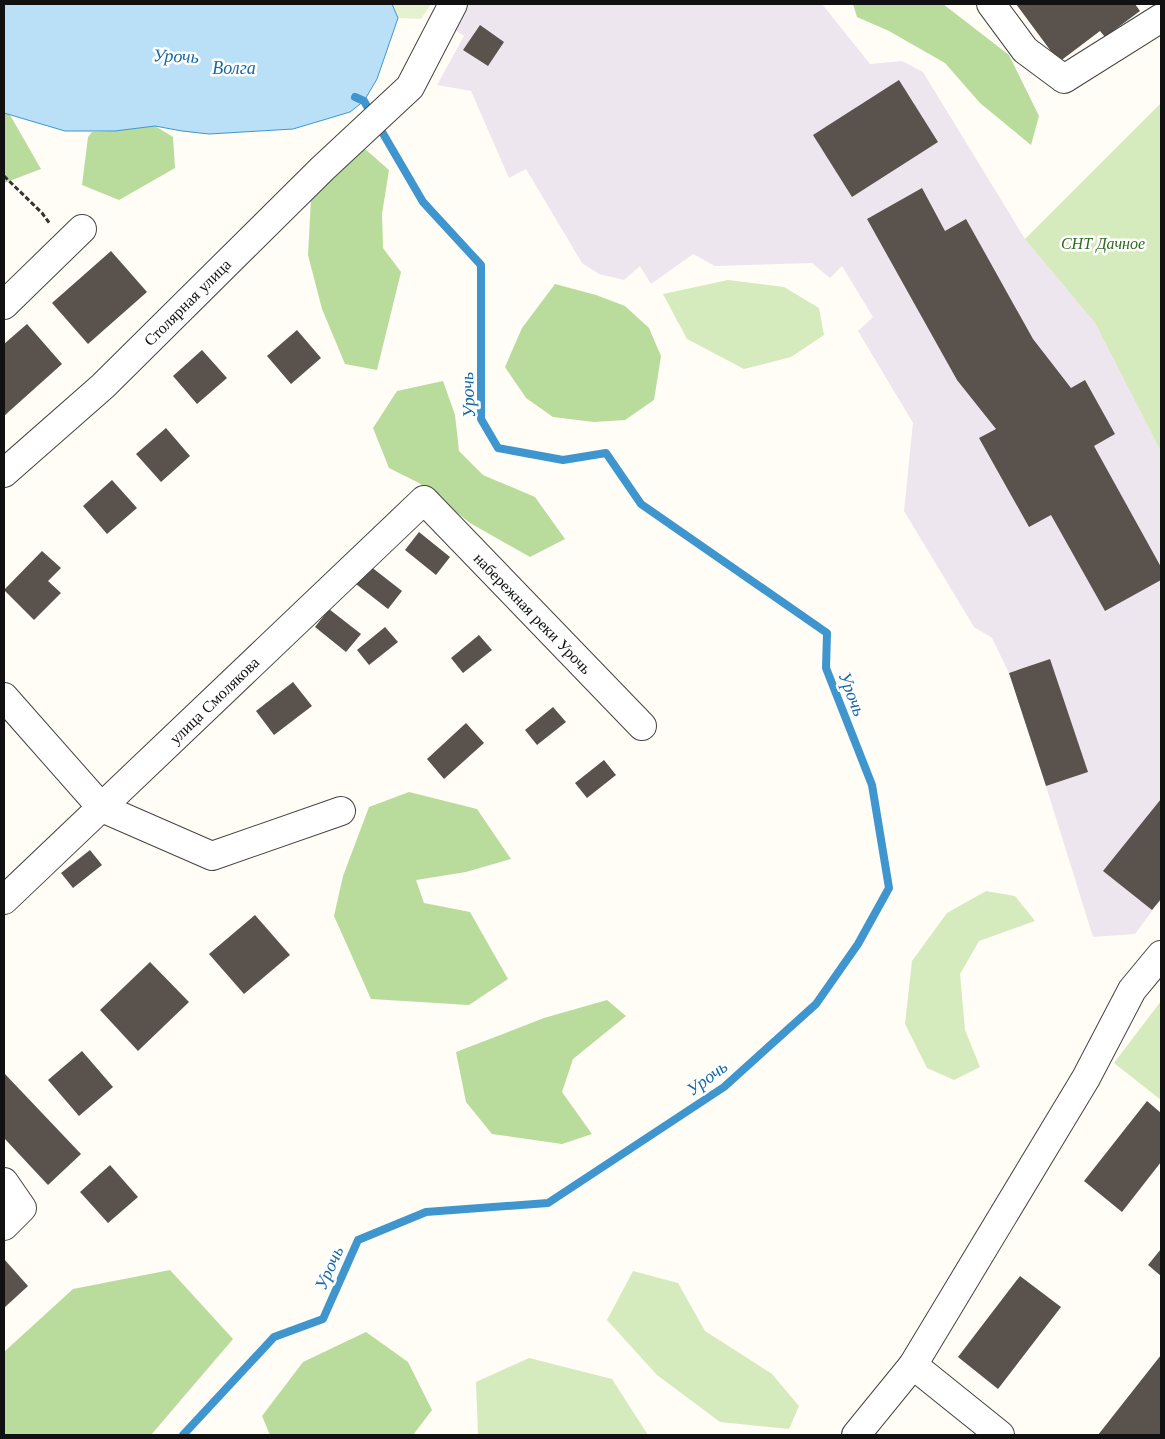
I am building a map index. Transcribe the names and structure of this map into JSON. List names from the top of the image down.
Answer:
{
  "streets": {
    "street": ["Столярная улица", "набережная реки Урочь", "улица Смолякова"]
  },
  "crossings": [
    ["набережная реки Урочь", "улица Смолякова"]
  ],
  "water": ["Урочь", "Волга"],
  "parks": ["СНТ Дачное"]
}
